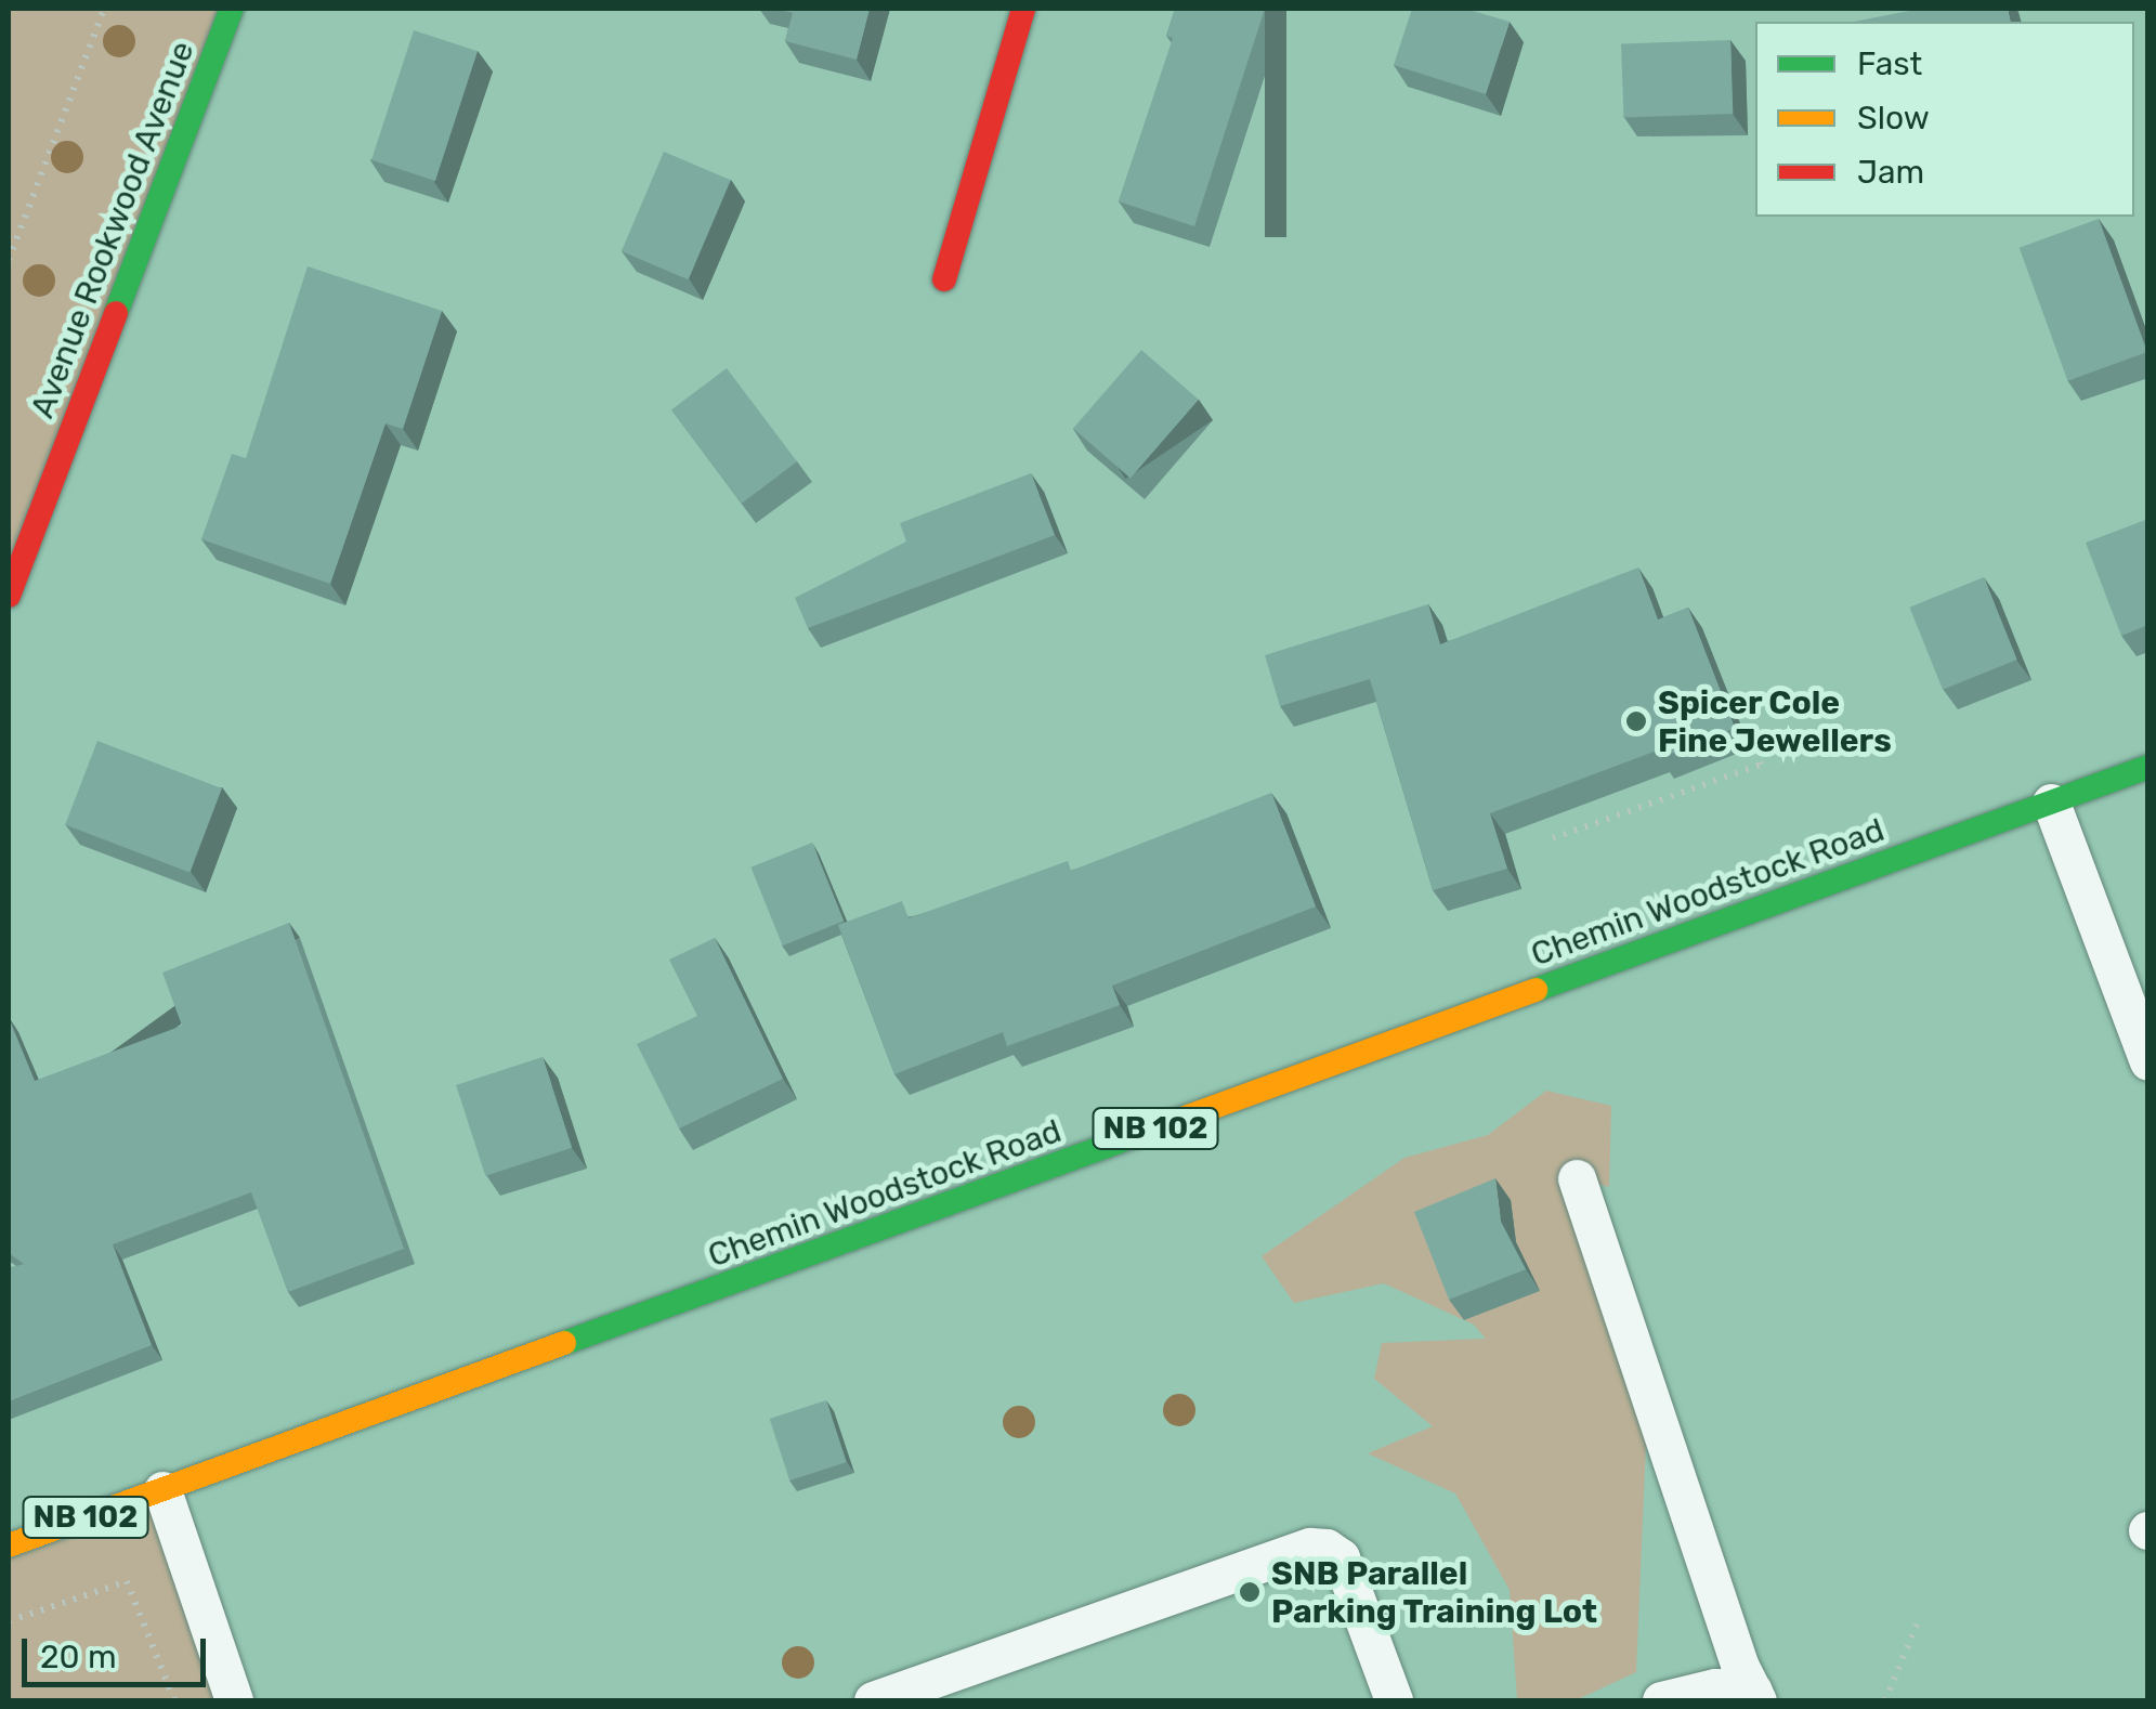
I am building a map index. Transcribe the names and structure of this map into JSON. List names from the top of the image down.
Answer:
{
  "streets": {
    "main road": ["Avenue Rookwood Avenue", "Chemin Woodstock Road", "NB 102"]
  },
  "places": ["Spicer Cole Fine Jewellers", "SNB Parallel Parking Training Lot"],
  "legend": ["Fast", "Slow", "Jam"],
  "scale_bar": "20 m"
}
